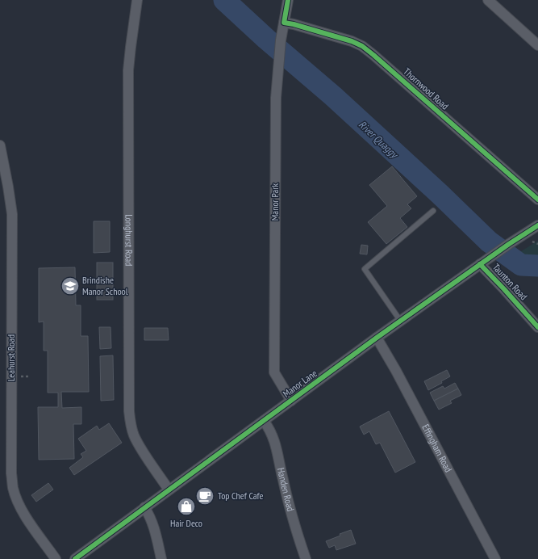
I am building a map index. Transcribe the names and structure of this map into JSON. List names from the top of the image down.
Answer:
{
  "streets": {
    "street": [
      "Thornwood Road",
      "Manor Park",
      "Longhurst Road",
      "Taunton Road",
      "Leahurst Road",
      "Manor Lane",
      "Effingham Road",
      "Handen Road"
    ]
  },
  "crossings": [
    ["Thornwood Road", "Manor Park"],
    ["Manor Park", "Manor Lane"],
    ["Longhurst Road", "Manor Lane"],
    ["Taunton Road", "Manor Lane"],
    ["Manor Lane", "Effingham Road"],
    ["Manor Lane", "Handen Road"]
  ],
  "water": ["River Quaggy"],
  "places": {
    "school or university": ["Brindishe Manor School"],
    "cafe": ["Top Chef Cafe"],
    "shop": ["Hair Deco"]
  }
}
